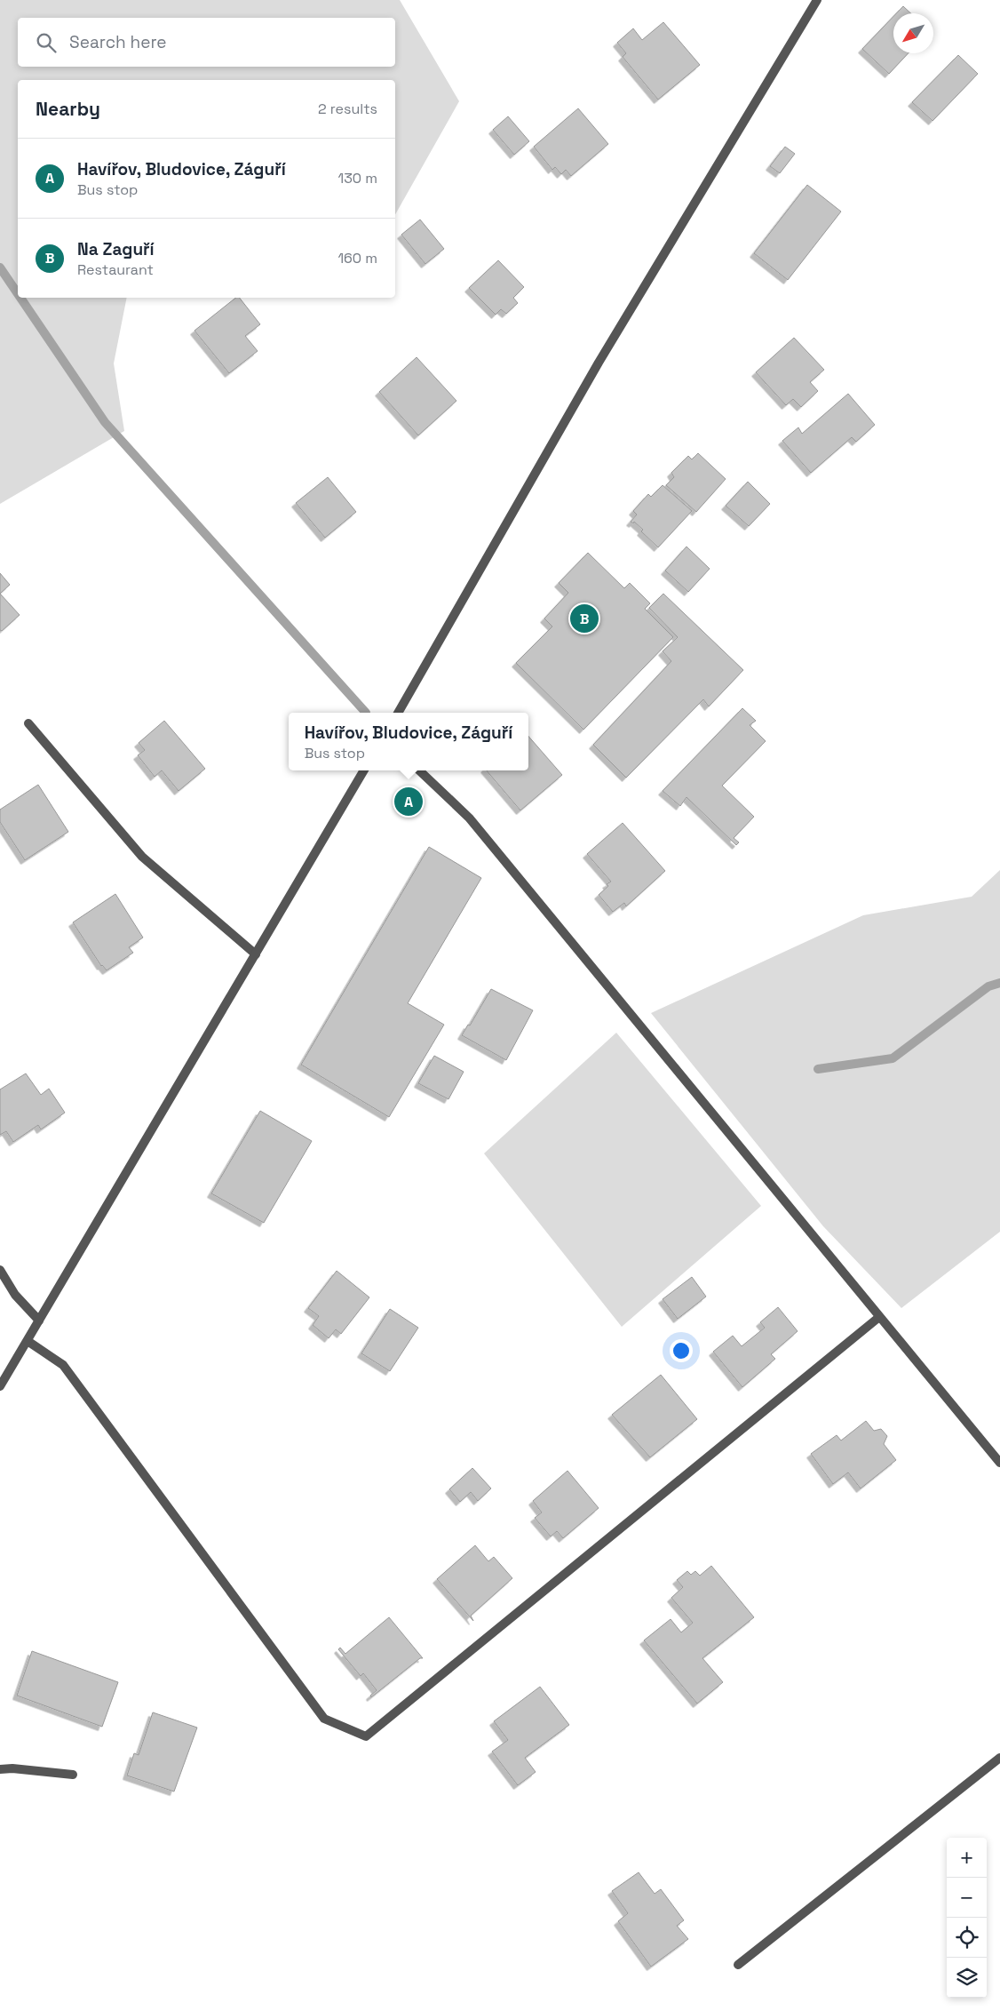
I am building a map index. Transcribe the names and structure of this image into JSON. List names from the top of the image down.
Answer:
{
  "north": "bottom left",
  "page": {
    "search": "Search here",
    "heading": ["Nearby", "2 results"],
    "list": [
      {
        "mark": "A",
        "name": "Havířov, Bludovice, Záguří",
        "note": "Bus stop",
        "value": "130 m"
      },
      {
        "mark": "B",
        "name": "Na Zaguří",
        "note": "Restaurant",
        "value": "160 m"
      }
    ],
    "pins": ["B", "A"],
    "popup": ["Havířov, Bludovice, Záguří", "Bus stop"],
    "map_buttons": ["+", "−"]
  }
}
